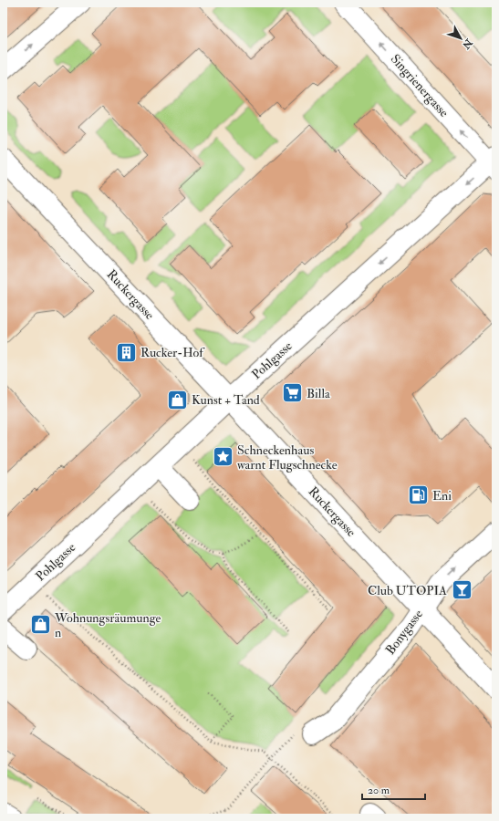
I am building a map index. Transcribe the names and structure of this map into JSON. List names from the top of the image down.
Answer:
{
  "streets": {
    "street": [
      "Singrienergasse",
      "Ruckergasse",
      "Pohlgasse",
      "Bonygasse"
    ]
  },
  "crossings": [
    ["Singrienergasse", "Pohlgasse"],
    ["Ruckergasse", "Pohlgasse"],
    ["Ruckergasse", "Bonygasse"]
  ],
  "one_way": ["Singrienergasse", "Pohlgasse", "Bonygasse"],
  "places": {
    "building": ["Rucker-Hof"],
    "supermarket": ["Billa"],
    "shop": ["Kunst + Tand", "Wohnungsräumunge n"],
    "place": ["Schneckenhaus warnt Flugschnecke"],
    "fuel station": ["Eni"],
    "bar": ["Club UTOPIA"]
  },
  "scale_bar": "20 m",
  "north": "bottom right"
}
